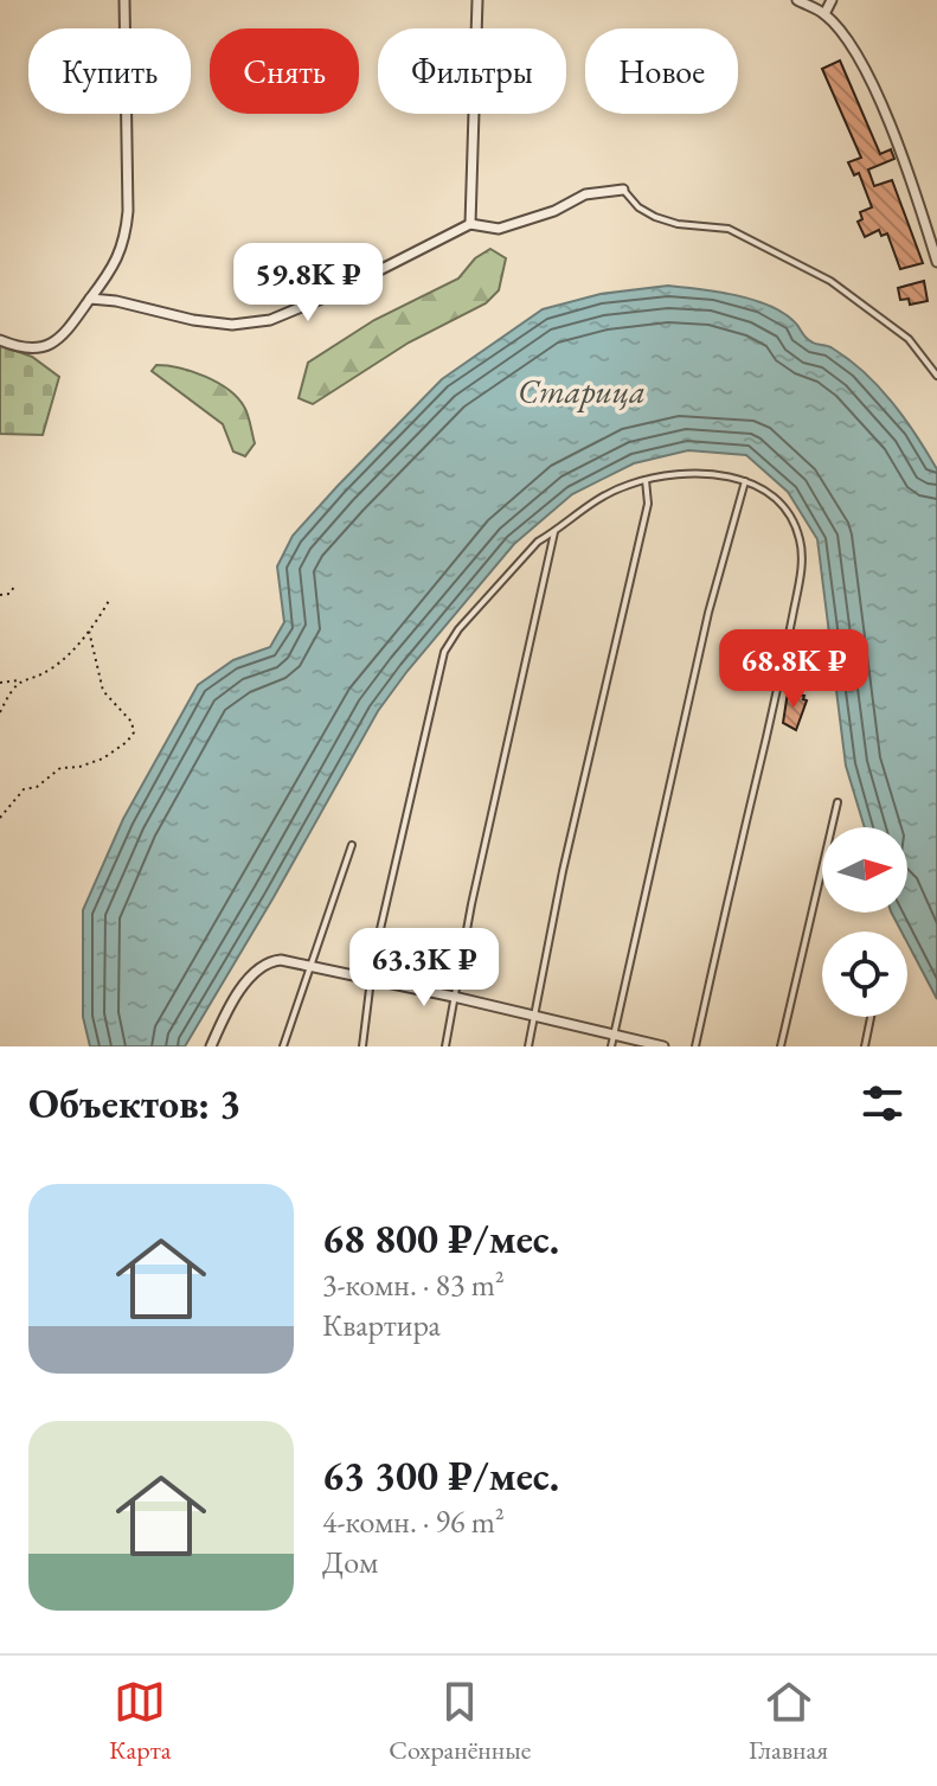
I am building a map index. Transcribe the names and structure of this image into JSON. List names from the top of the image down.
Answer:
{
  "water": ["Старица"],
  "north": "right",
  "page": {
    "chip": [
      "Купить",
      "Снять",
      "Фильтры",
      "Новое"
    ],
    "price": ["59.8K ₽", "68.8K ₽", "63.3K ₽"],
    "heading": "Объектов: 3",
    "list": [
      {
        "name": "68 800 ₽/мес.",
        "note": "3-комн. · 83 m² · Квартира"
      },
      {
        "name": "63 300 ₽/мес.",
        "note": "4-комн. · 96 m² · Дом"
      }
    ],
    "tabs": ["Карта", "Сохранённые", "Главная"]
  }
}
